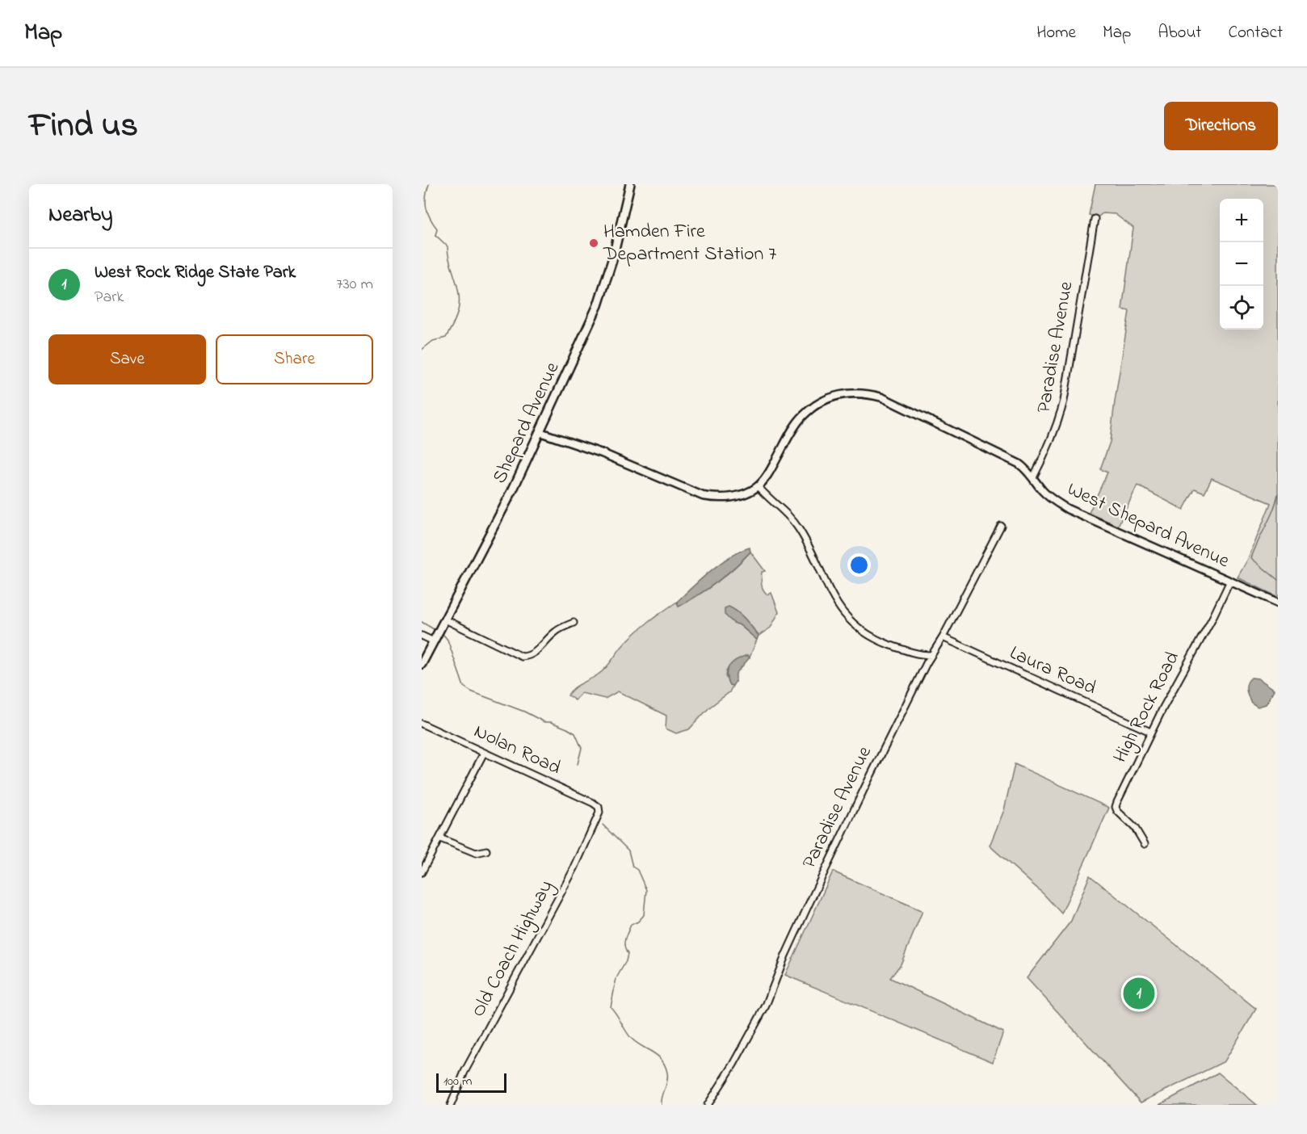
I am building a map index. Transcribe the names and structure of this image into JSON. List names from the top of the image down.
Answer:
{
  "streets": {
    "main road": ["Shepard Avenue"],
    "street": [
      "Paradise Avenue",
      "West Shepard Avenue",
      "Laura Road",
      "High Rock Road",
      "Nolan Road",
      "Old Coach Highway"
    ]
  },
  "crossings": [
    ["Paradise Avenue", "West Shepard Avenue"],
    ["Paradise Avenue", "Laura Road"],
    ["West Shepard Avenue", "High Rock Road"],
    ["Laura Road", "High Rock Road"],
    ["Nolan Road", "Old Coach Highway"]
  ],
  "places": ["Hamden Fire Department Station 7"],
  "scale_bar": "100 m",
  "page": {
    "header": "Map",
    "nav": [
      "Home",
      "Map",
      "About",
      "Contact"
    ],
    "title": "Find us",
    "buttons": [
      "Directions",
      ["Save", "Share"]
    ],
    "heading": "Nearby",
    "map_buttons": ["+", "−"],
    "list": [
      {
        "mark": "1",
        "name": "West Rock Ridge State Park",
        "note": "Park",
        "value": "730 m"
      }
    ],
    "pins": "1",
    "scale": "100 m"
  }
}
